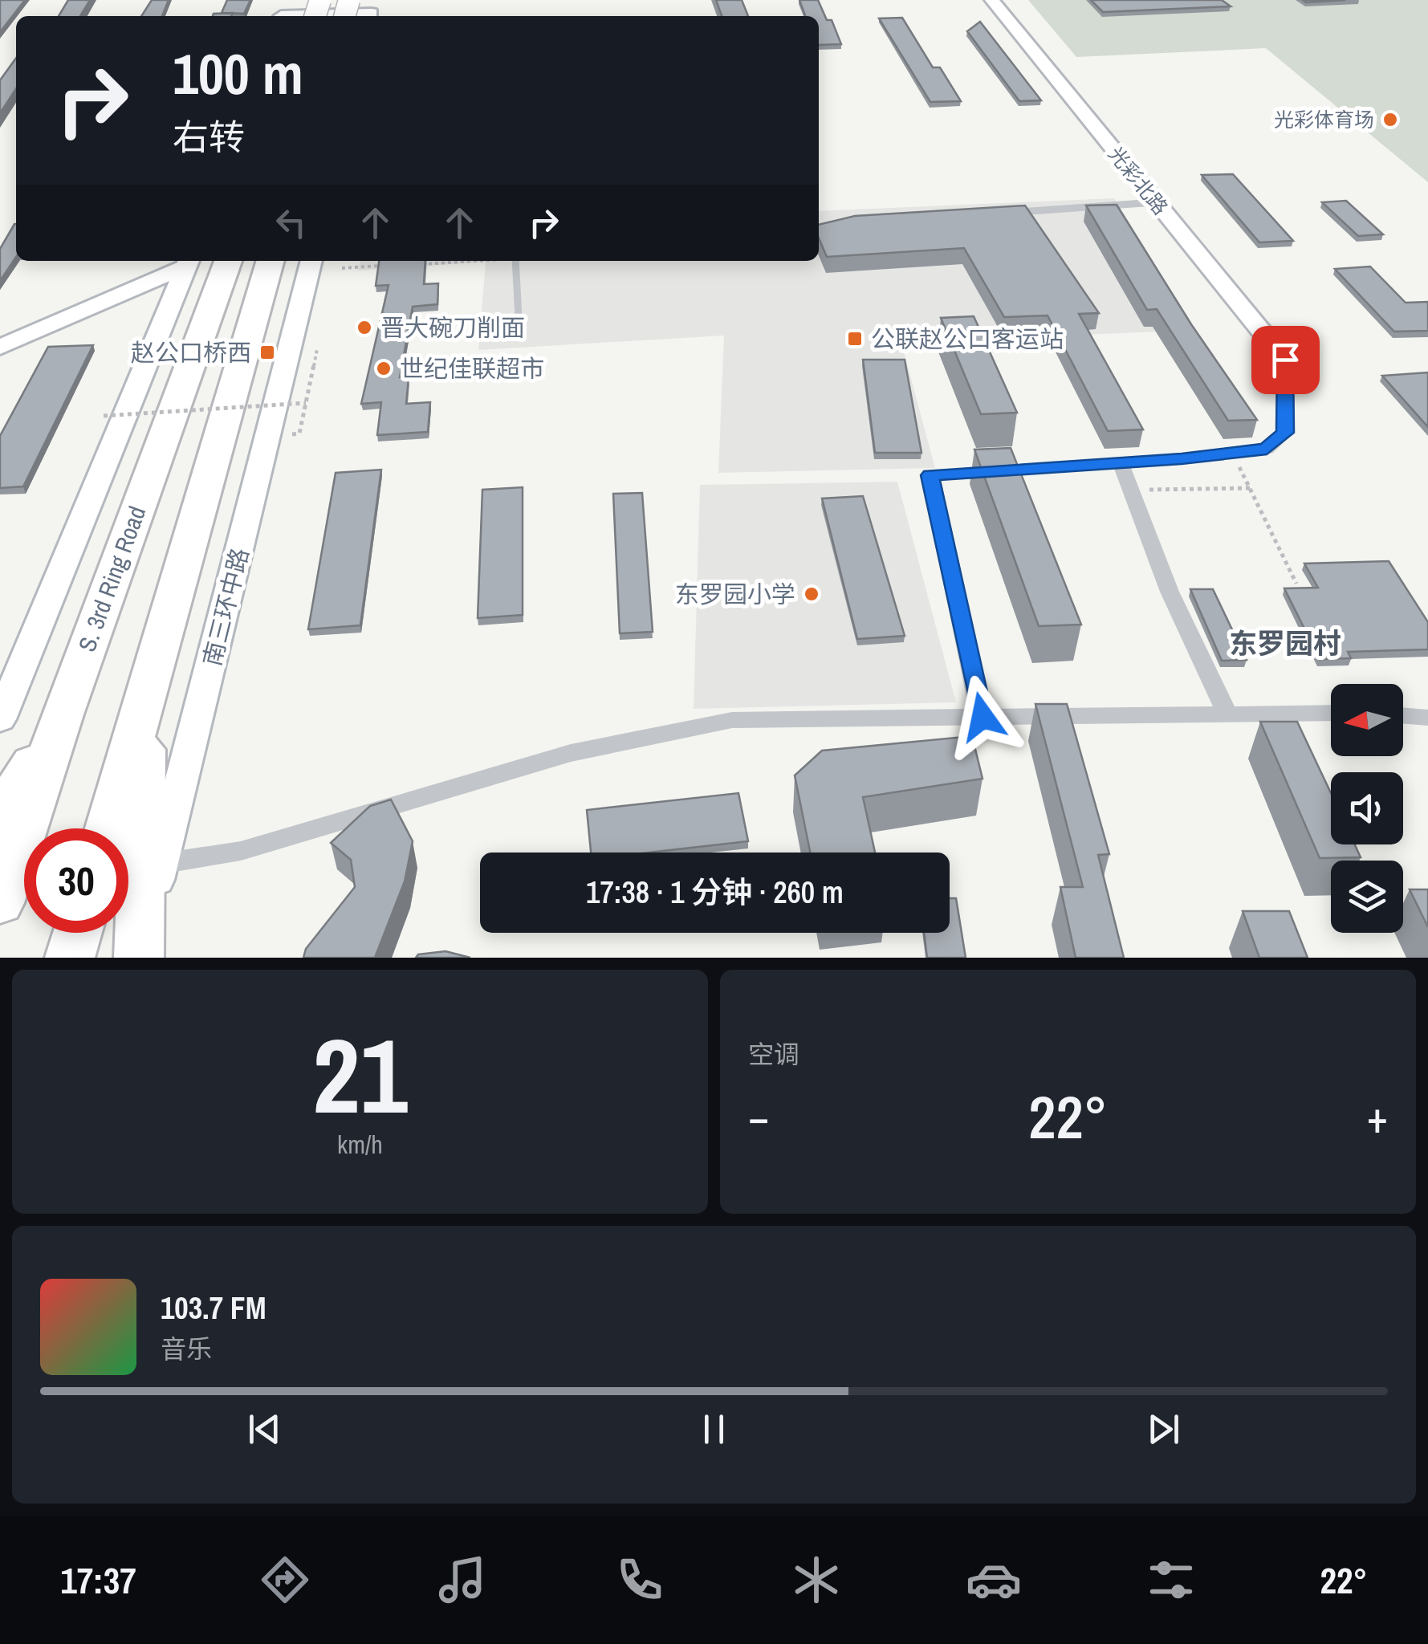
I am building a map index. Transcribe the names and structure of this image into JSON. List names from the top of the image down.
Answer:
{
  "streets": {
    "highway": ["S. 3rd Ring Road"],
    "street": ["光彩北路", "南三环中路"]
  },
  "districts": ["东罗园村"],
  "places": {
    "other": [
      "光彩体育场",
      "晋大碗刀削面",
      "世纪佳联超市",
      "东罗园小学"
    ],
    "transit": ["公联赵公口客运站", "赵公口桥西"]
  },
  "north": "left",
  "page": {
    "turn": ["100 m", "右转"],
    "limit": "30",
    "trip": "17:38 · 1 分钟 · 260 m",
    "tile": [
      ["21", "km/h"],
      "空调"
    ],
    "heat": ["−", "22°", "+"],
    "song": ["103.7 FM", "音乐"],
    "tabs": ["17:37", "22°"]
  }
}
